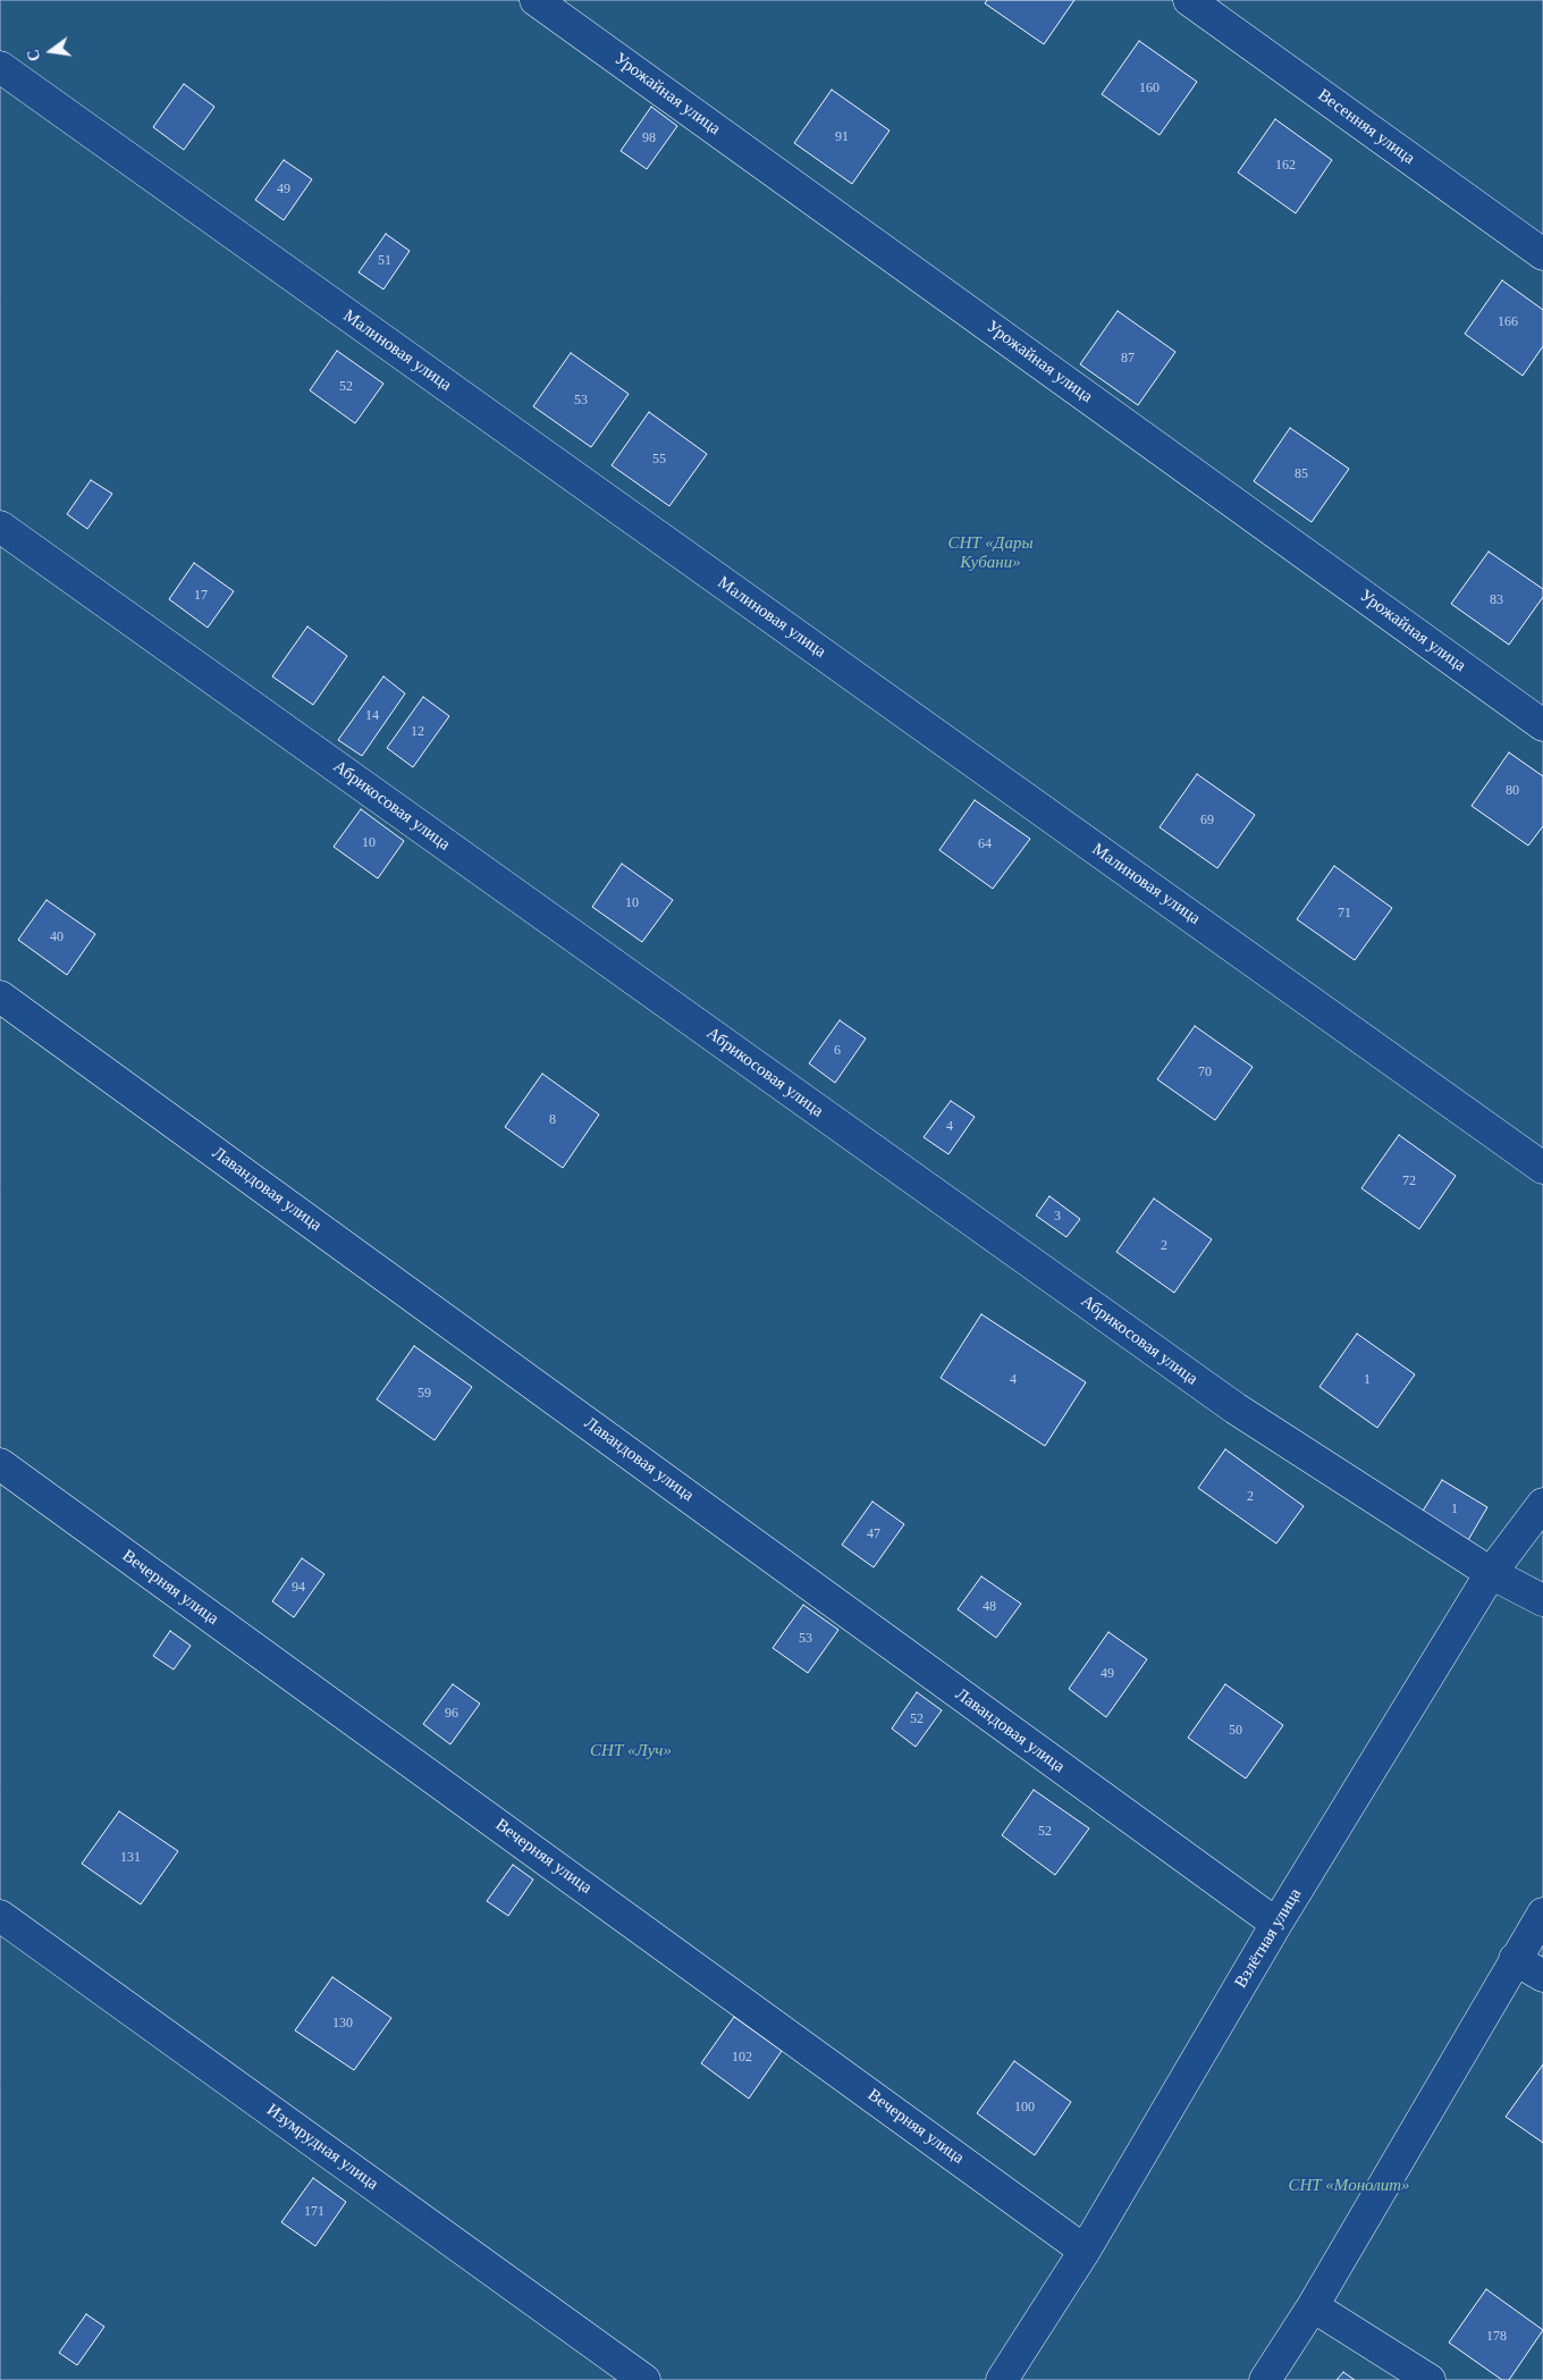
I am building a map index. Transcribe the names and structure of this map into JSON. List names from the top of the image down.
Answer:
{
  "streets": {
    "street": [
      "Урожайная улица",
      "Весенняя улица",
      "Малиновая улица",
      "Абрикосовая улица",
      "Лавандовая улица",
      "Вечерняя улица",
      "Взлётная улица",
      "Изумрудная улица"
    ]
  },
  "crossings": [
    ["Абрикосовая улица", "Взлётная улица"],
    ["Лавандовая улица", "Взлётная улица"],
    ["Вечерняя улица", "Взлётная улица"]
  ],
  "parks": ["СНТ «Дары Кубани»", "СНТ «Луч»", "СНТ «Монолит»"],
  "house_numbers": [
    "160",
    "91",
    "98",
    "162",
    "49",
    "51",
    "166",
    "87",
    "52",
    "53",
    "55",
    "85",
    "17",
    "83",
    "14",
    "12",
    "80",
    "69",
    "10",
    "64",
    "10",
    "71",
    "40",
    "6",
    "70",
    "8",
    "4",
    "72",
    "3",
    "2",
    "4",
    "1",
    "59",
    "2",
    "1",
    "47",
    "94",
    "48",
    "53",
    "49",
    "96",
    "52",
    "50",
    "52",
    "131",
    "130",
    "102",
    "100",
    "171",
    "178"
  ],
  "north": "left"
}
